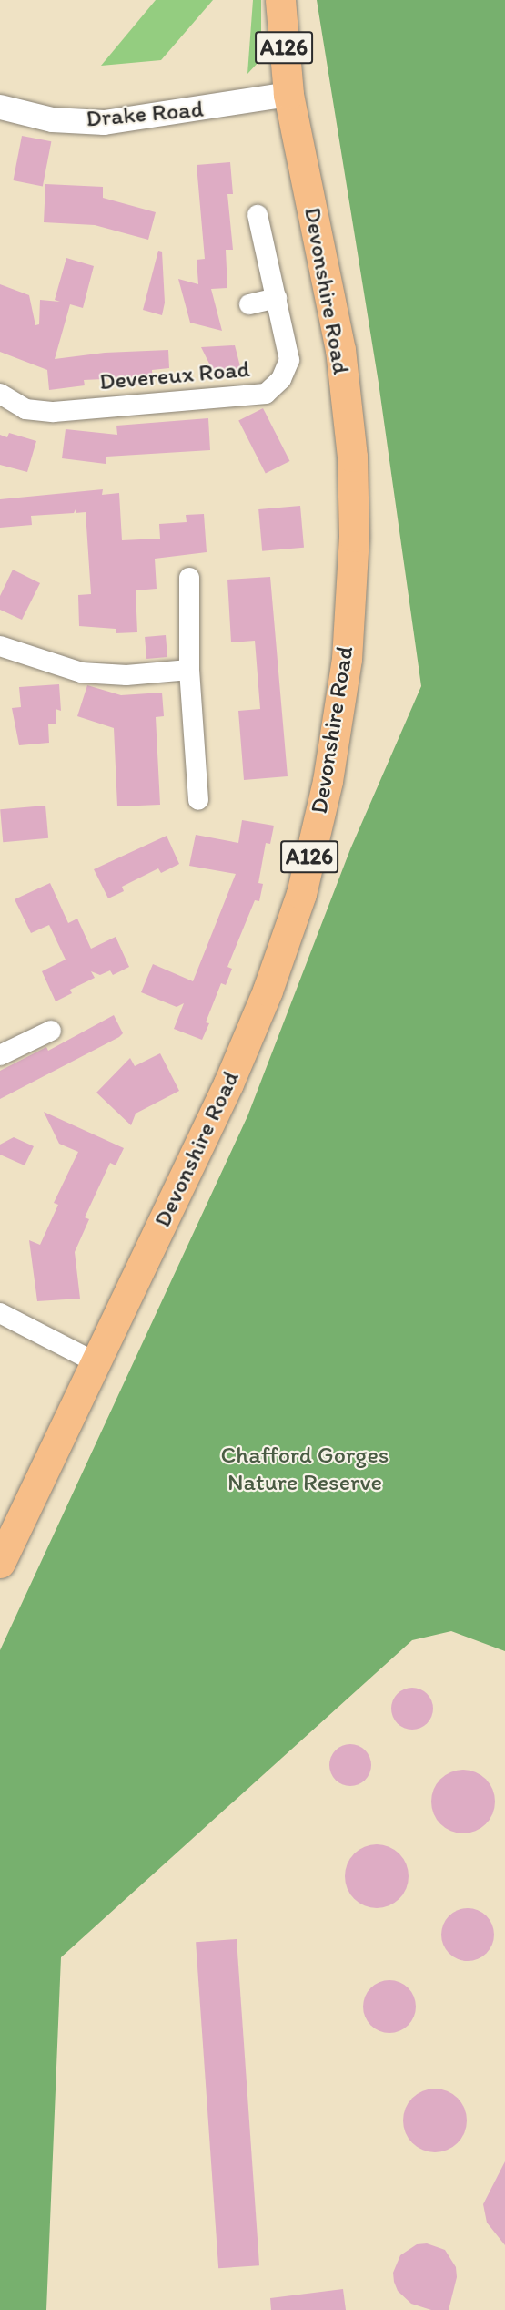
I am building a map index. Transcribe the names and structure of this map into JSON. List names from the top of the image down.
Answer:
{
  "streets": {
    "main road": ["A126", "Devonshire Road"],
    "street": ["Drake Road", "Devereux Road"]
  },
  "crossings": [
    ["Drake Road", "Devonshire Road"]
  ],
  "parks": ["Chafford Gorges Nature Reserve"]
}
